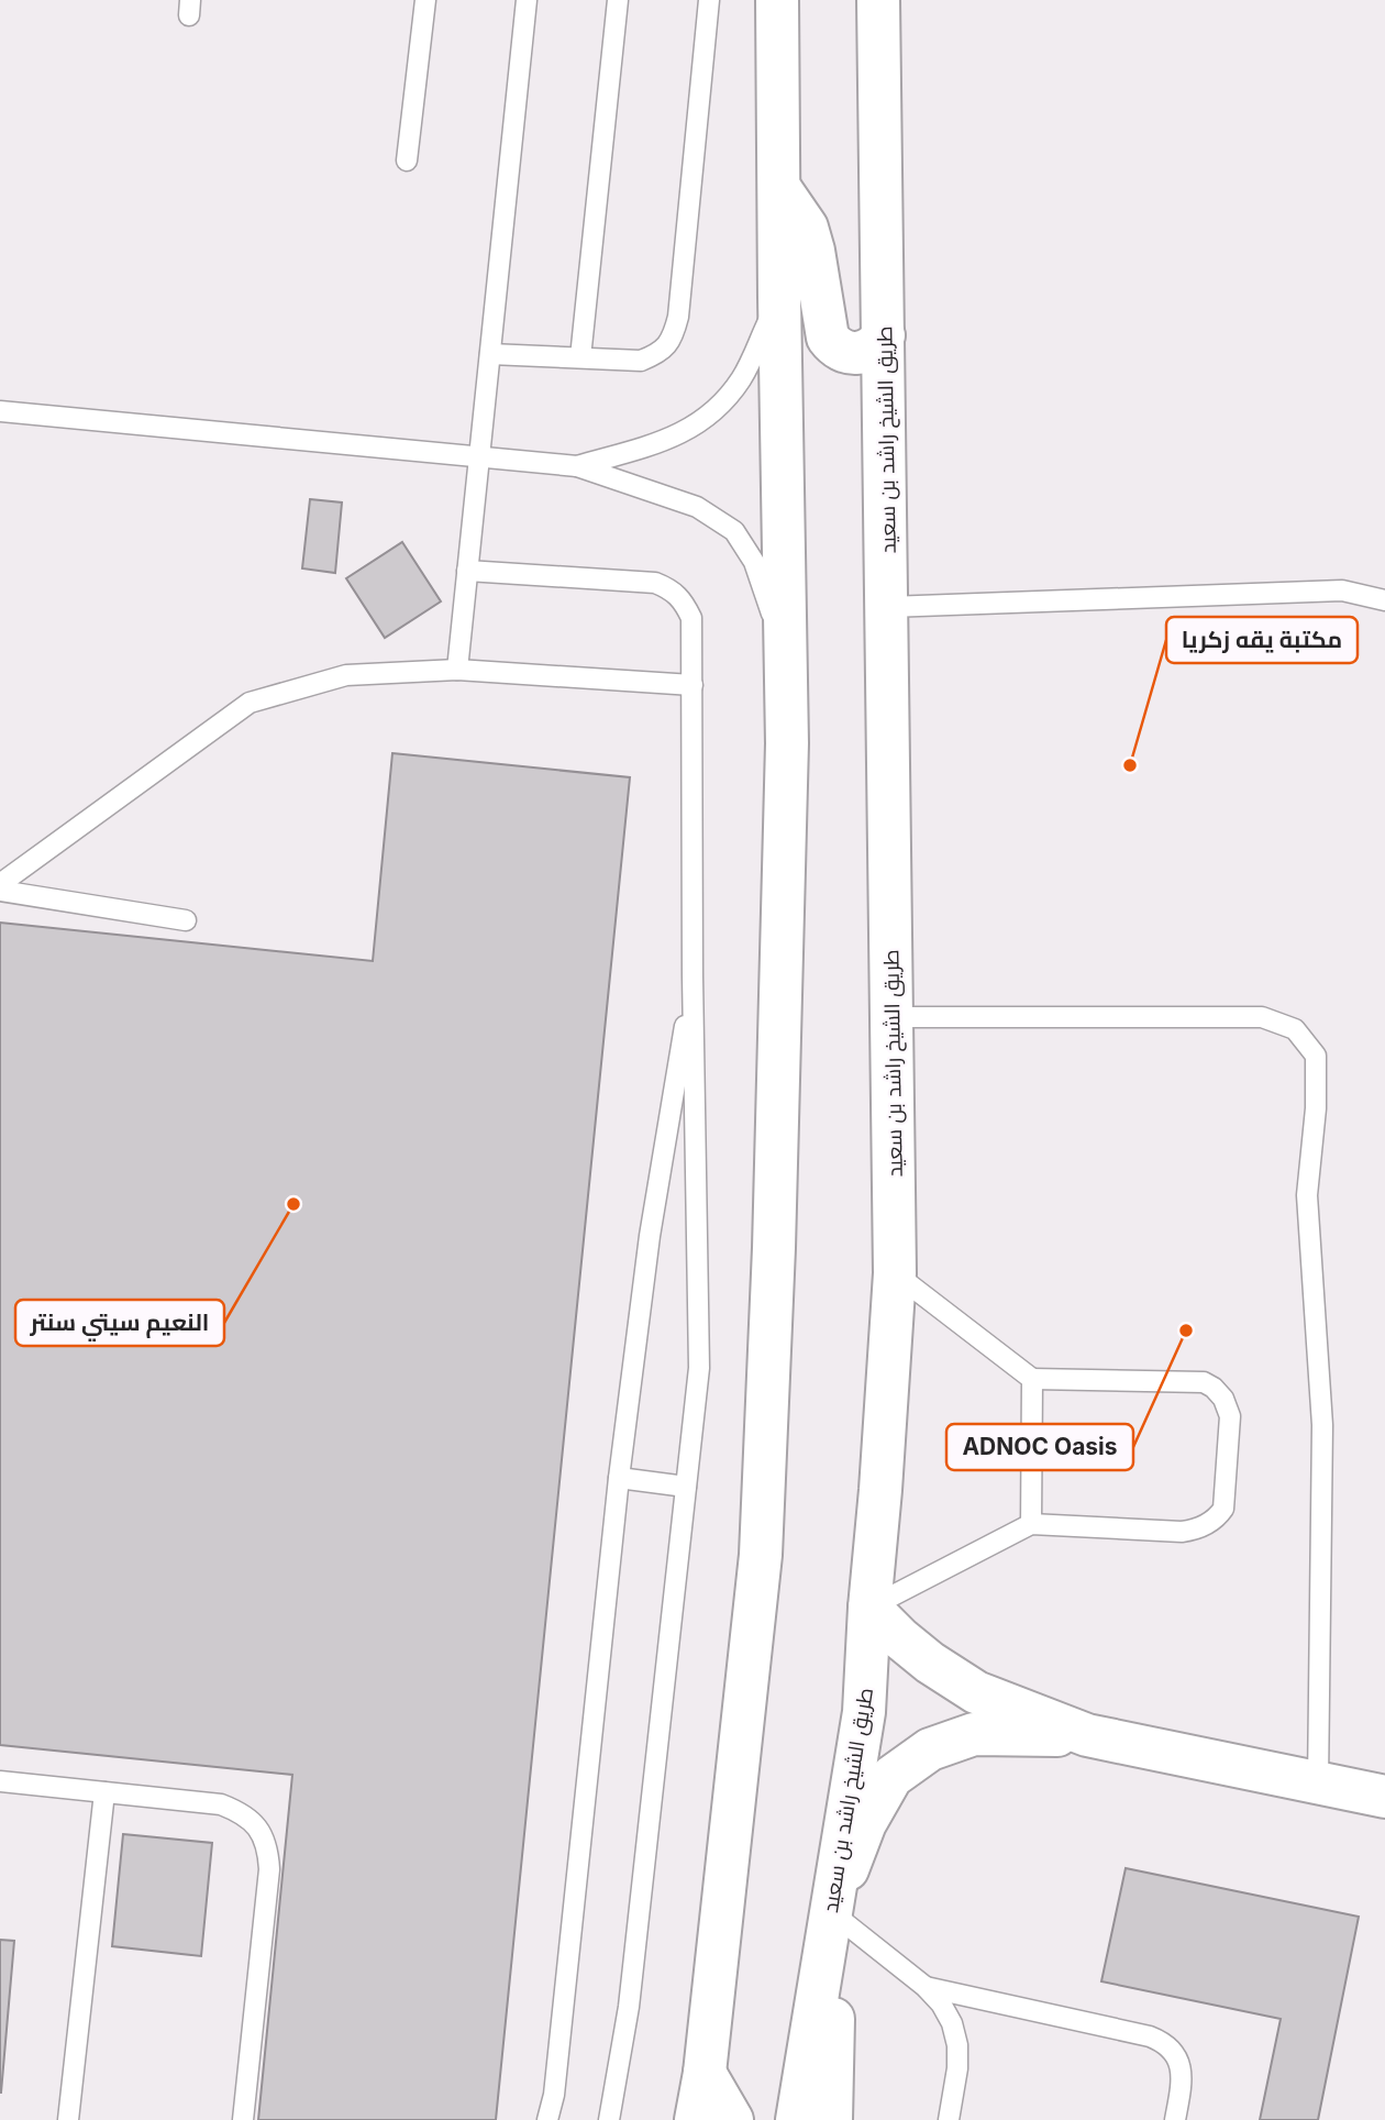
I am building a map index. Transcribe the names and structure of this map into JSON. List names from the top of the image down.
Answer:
{
  "streets": {
    "main road": ["طريق الشيخ راشد بن سعيد"]
  },
  "places": ["مكتبة يقه زكريا", "النعيم سيتي سنتر", "ADNOC Oasis"]
}
